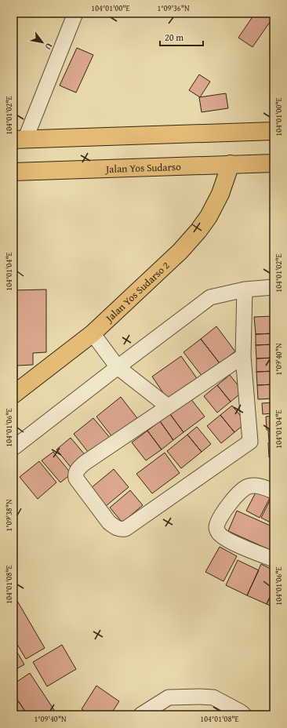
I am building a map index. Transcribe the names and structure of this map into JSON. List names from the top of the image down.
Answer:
{
  "streets": {
    "main road": ["Jalan Yos Sudarso", "Jalan Yos Sudarso 2"]
  },
  "crossings": [
    ["Jalan Yos Sudarso", "Jalan Yos Sudarso 2"]
  ],
  "scale_bar": "20 m",
  "north": "bottom right",
  "coordinates": [
    "104°01'00\"E",
    "1°09'36\"N",
    "104°01'02\"E",
    "104°01'04\"E",
    "1°09'40\"N",
    "104°01'06\"E",
    "1°09'38\"N",
    "104°01'08\"E"
  ]
}
